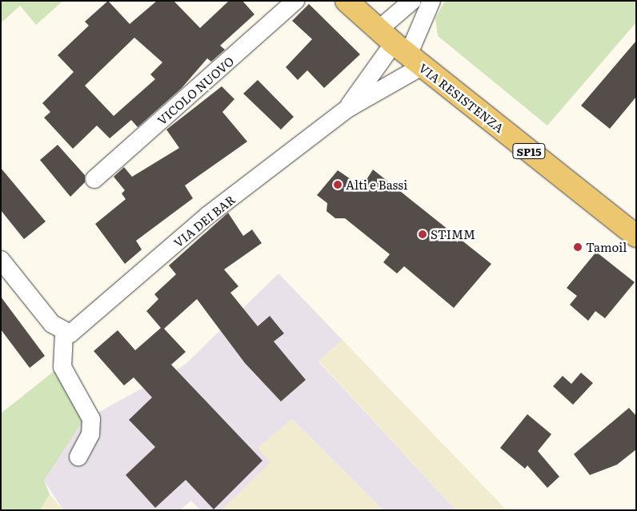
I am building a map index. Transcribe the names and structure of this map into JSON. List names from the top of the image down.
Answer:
{
  "streets": {
    "main road": ["VIA RESISTENZA", "SP15"],
    "street": ["VICOLO NUOVO", "VIA DEI BAR"]
  },
  "crossings": [
    ["VIA RESISTENZA", "VIA DEI BAR"]
  ],
  "places": ["Alti e Bassi", "STIMM", "Tamoil"]
}
